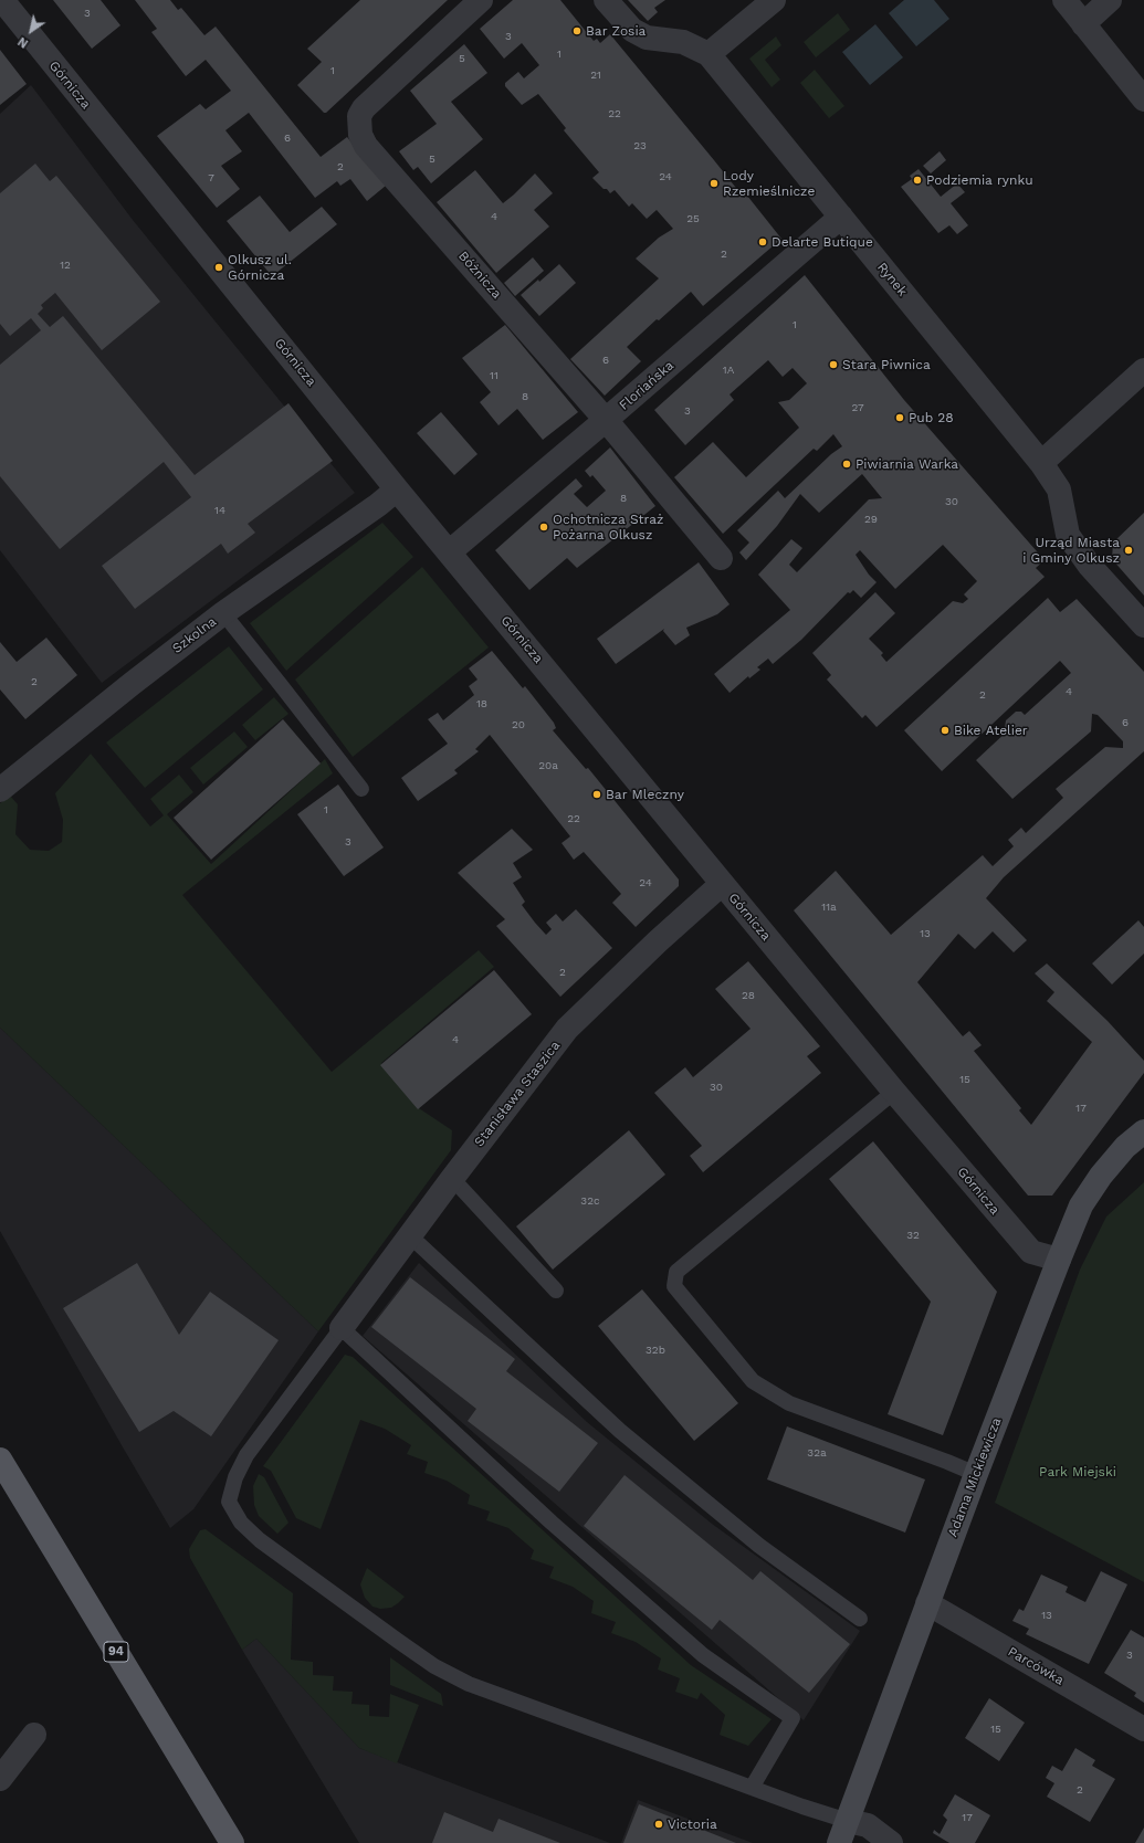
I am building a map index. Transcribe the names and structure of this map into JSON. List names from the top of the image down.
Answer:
{
  "streets": {
    "main road": ["94"],
    "street": [
      "Górnicza",
      "Bóżnicza",
      "Rynek",
      "Floriańska",
      "Szkolna",
      "Stanisława Staszica",
      "Adama Mickiewicza",
      "Parcówka"
    ]
  },
  "crossings": [
    ["Górnicza", "Floriańska"],
    ["Górnicza", "Szkolna"],
    ["Górnicza", "Stanisława Staszica"],
    ["Górnicza", "Adama Mickiewicza"],
    ["Bóżnicza", "Floriańska"],
    ["Rynek", "Floriańska"],
    ["Adama Mickiewicza", "Parcówka"]
  ],
  "parks": ["Park Miejski"],
  "places": [
    "Bar Zosia",
    "Podziemia rynku",
    "Lody Rzemieślnicze",
    "Delarte Butique",
    "Olkusz ul. Górnicza",
    "Stara Piwnica",
    "Pub 28",
    "Piwiarnia Warka",
    "Ochotnicza Straż Pożarna Olkusz",
    "Urząd Miasta i Gminy Olkusz",
    "Bike Atelier",
    "Bar Mleczny",
    "Victoria"
  ],
  "house_numbers": [
    "3",
    "3",
    "1",
    "5",
    "1",
    "21",
    "22",
    "6",
    "23",
    "5",
    "2",
    "24",
    "7",
    "4",
    "25",
    "2",
    "12",
    "1",
    "6",
    "1A",
    "11",
    "8",
    "27",
    "3",
    "8",
    "30",
    "14",
    "29",
    "2",
    "4",
    "2",
    "18",
    "6",
    "20",
    "20a",
    "1",
    "22",
    "3",
    "24",
    "11a",
    "13",
    "2",
    "28",
    "4",
    "15",
    "30",
    "17",
    "32c",
    "32",
    "32b",
    "32a",
    "13",
    "3",
    "15",
    "2",
    "17"
  ],
  "north": "bottom left"
}
